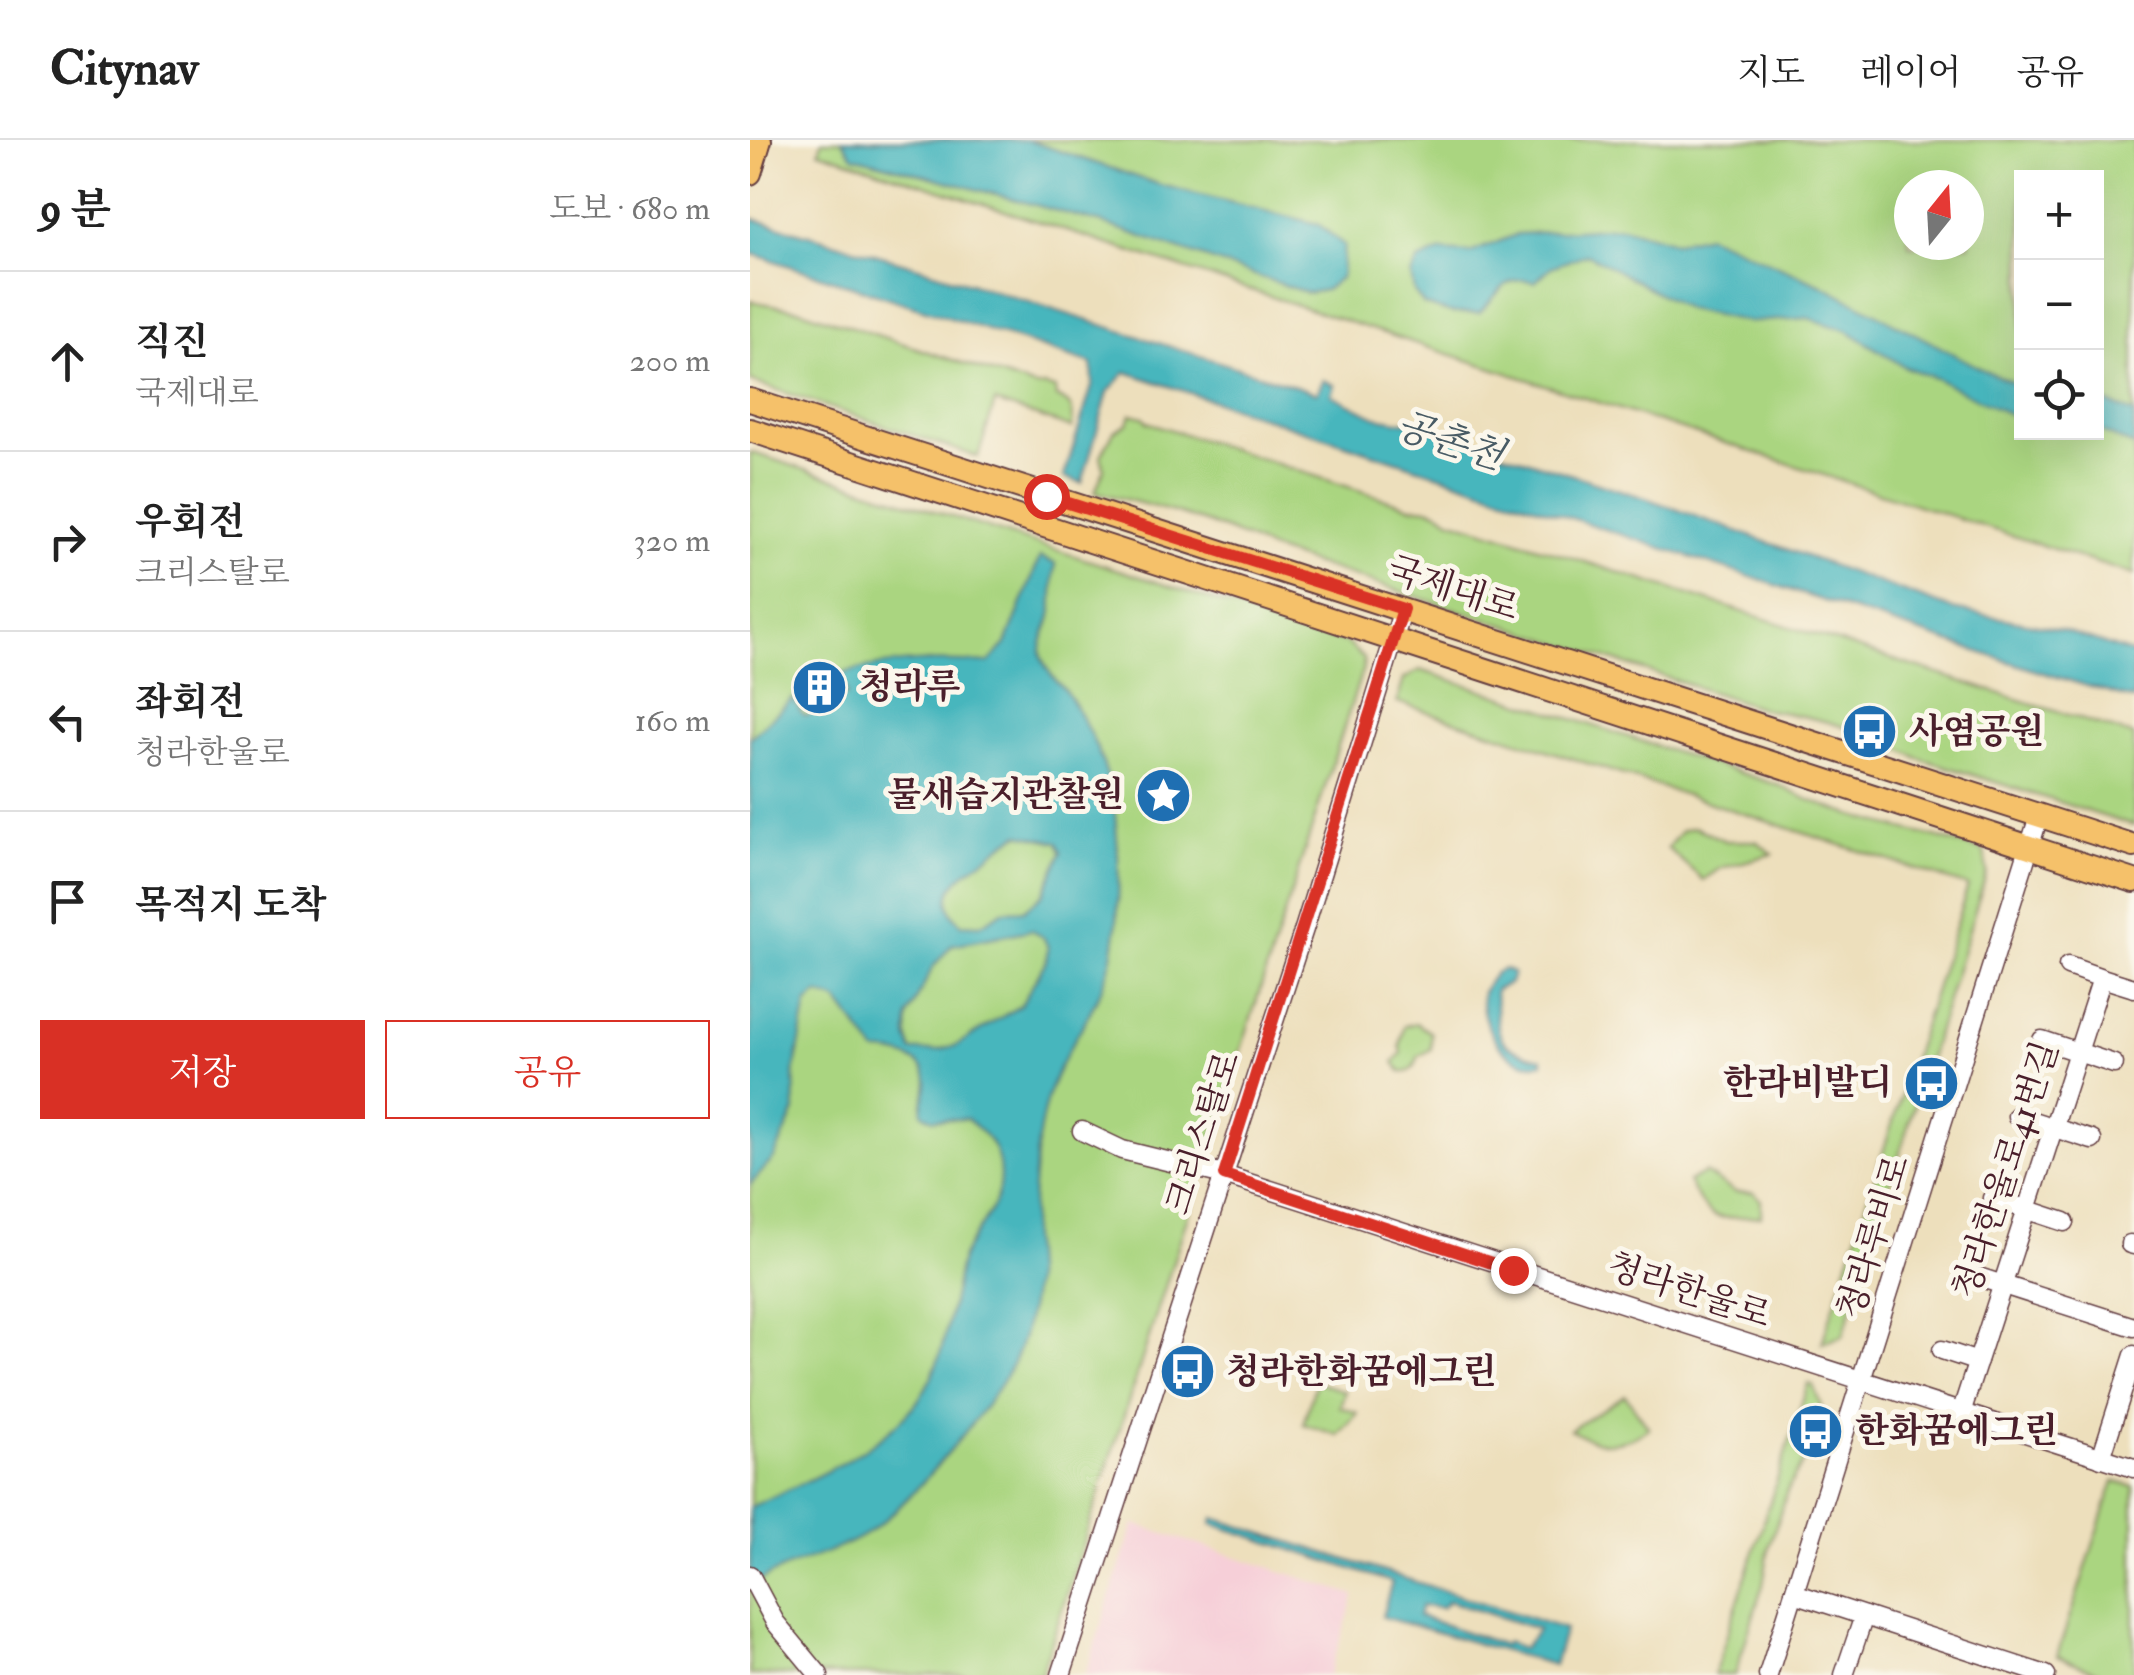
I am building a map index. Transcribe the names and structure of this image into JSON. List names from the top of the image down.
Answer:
{
  "streets": {
    "main road": ["국제대로"],
    "street": [
      "크리스탈로",
      "청라한울로41번길",
      "청라루비로",
      "청라한울로"
    ]
  },
  "crossings": [
    ["국제대로", "크리스탈로"],
    ["국제대로", "청라루비로"],
    ["크리스탈로", "청라한울로"],
    ["청라한울로41번길", "청라한울로"],
    ["청라루비로", "청라한울로"]
  ],
  "water": ["공촌천"],
  "places": {
    "building": ["청라루"],
    "bus stop": [
      "사염공원",
      "한라비발디",
      "청라한화꿈에그린",
      "한화꿈에그린"
    ],
    "place": ["물새습지관찰원"]
  },
  "north": "top",
  "page": {
    "header": "Citynav",
    "nav": ["지도", "레이어", "공유"],
    "heading": ["9 분", "도보 · 680 m"],
    "map_buttons": ["+", "−"],
    "list": [
      ["직진", "국제대로", "200 m"],
      ["우회전", "크리스탈로", "320 m"],
      ["좌회전", "청라한울로", "160 m"],
      "목적지 도착"
    ],
    "buttons": ["저장", "공유"]
  }
}
